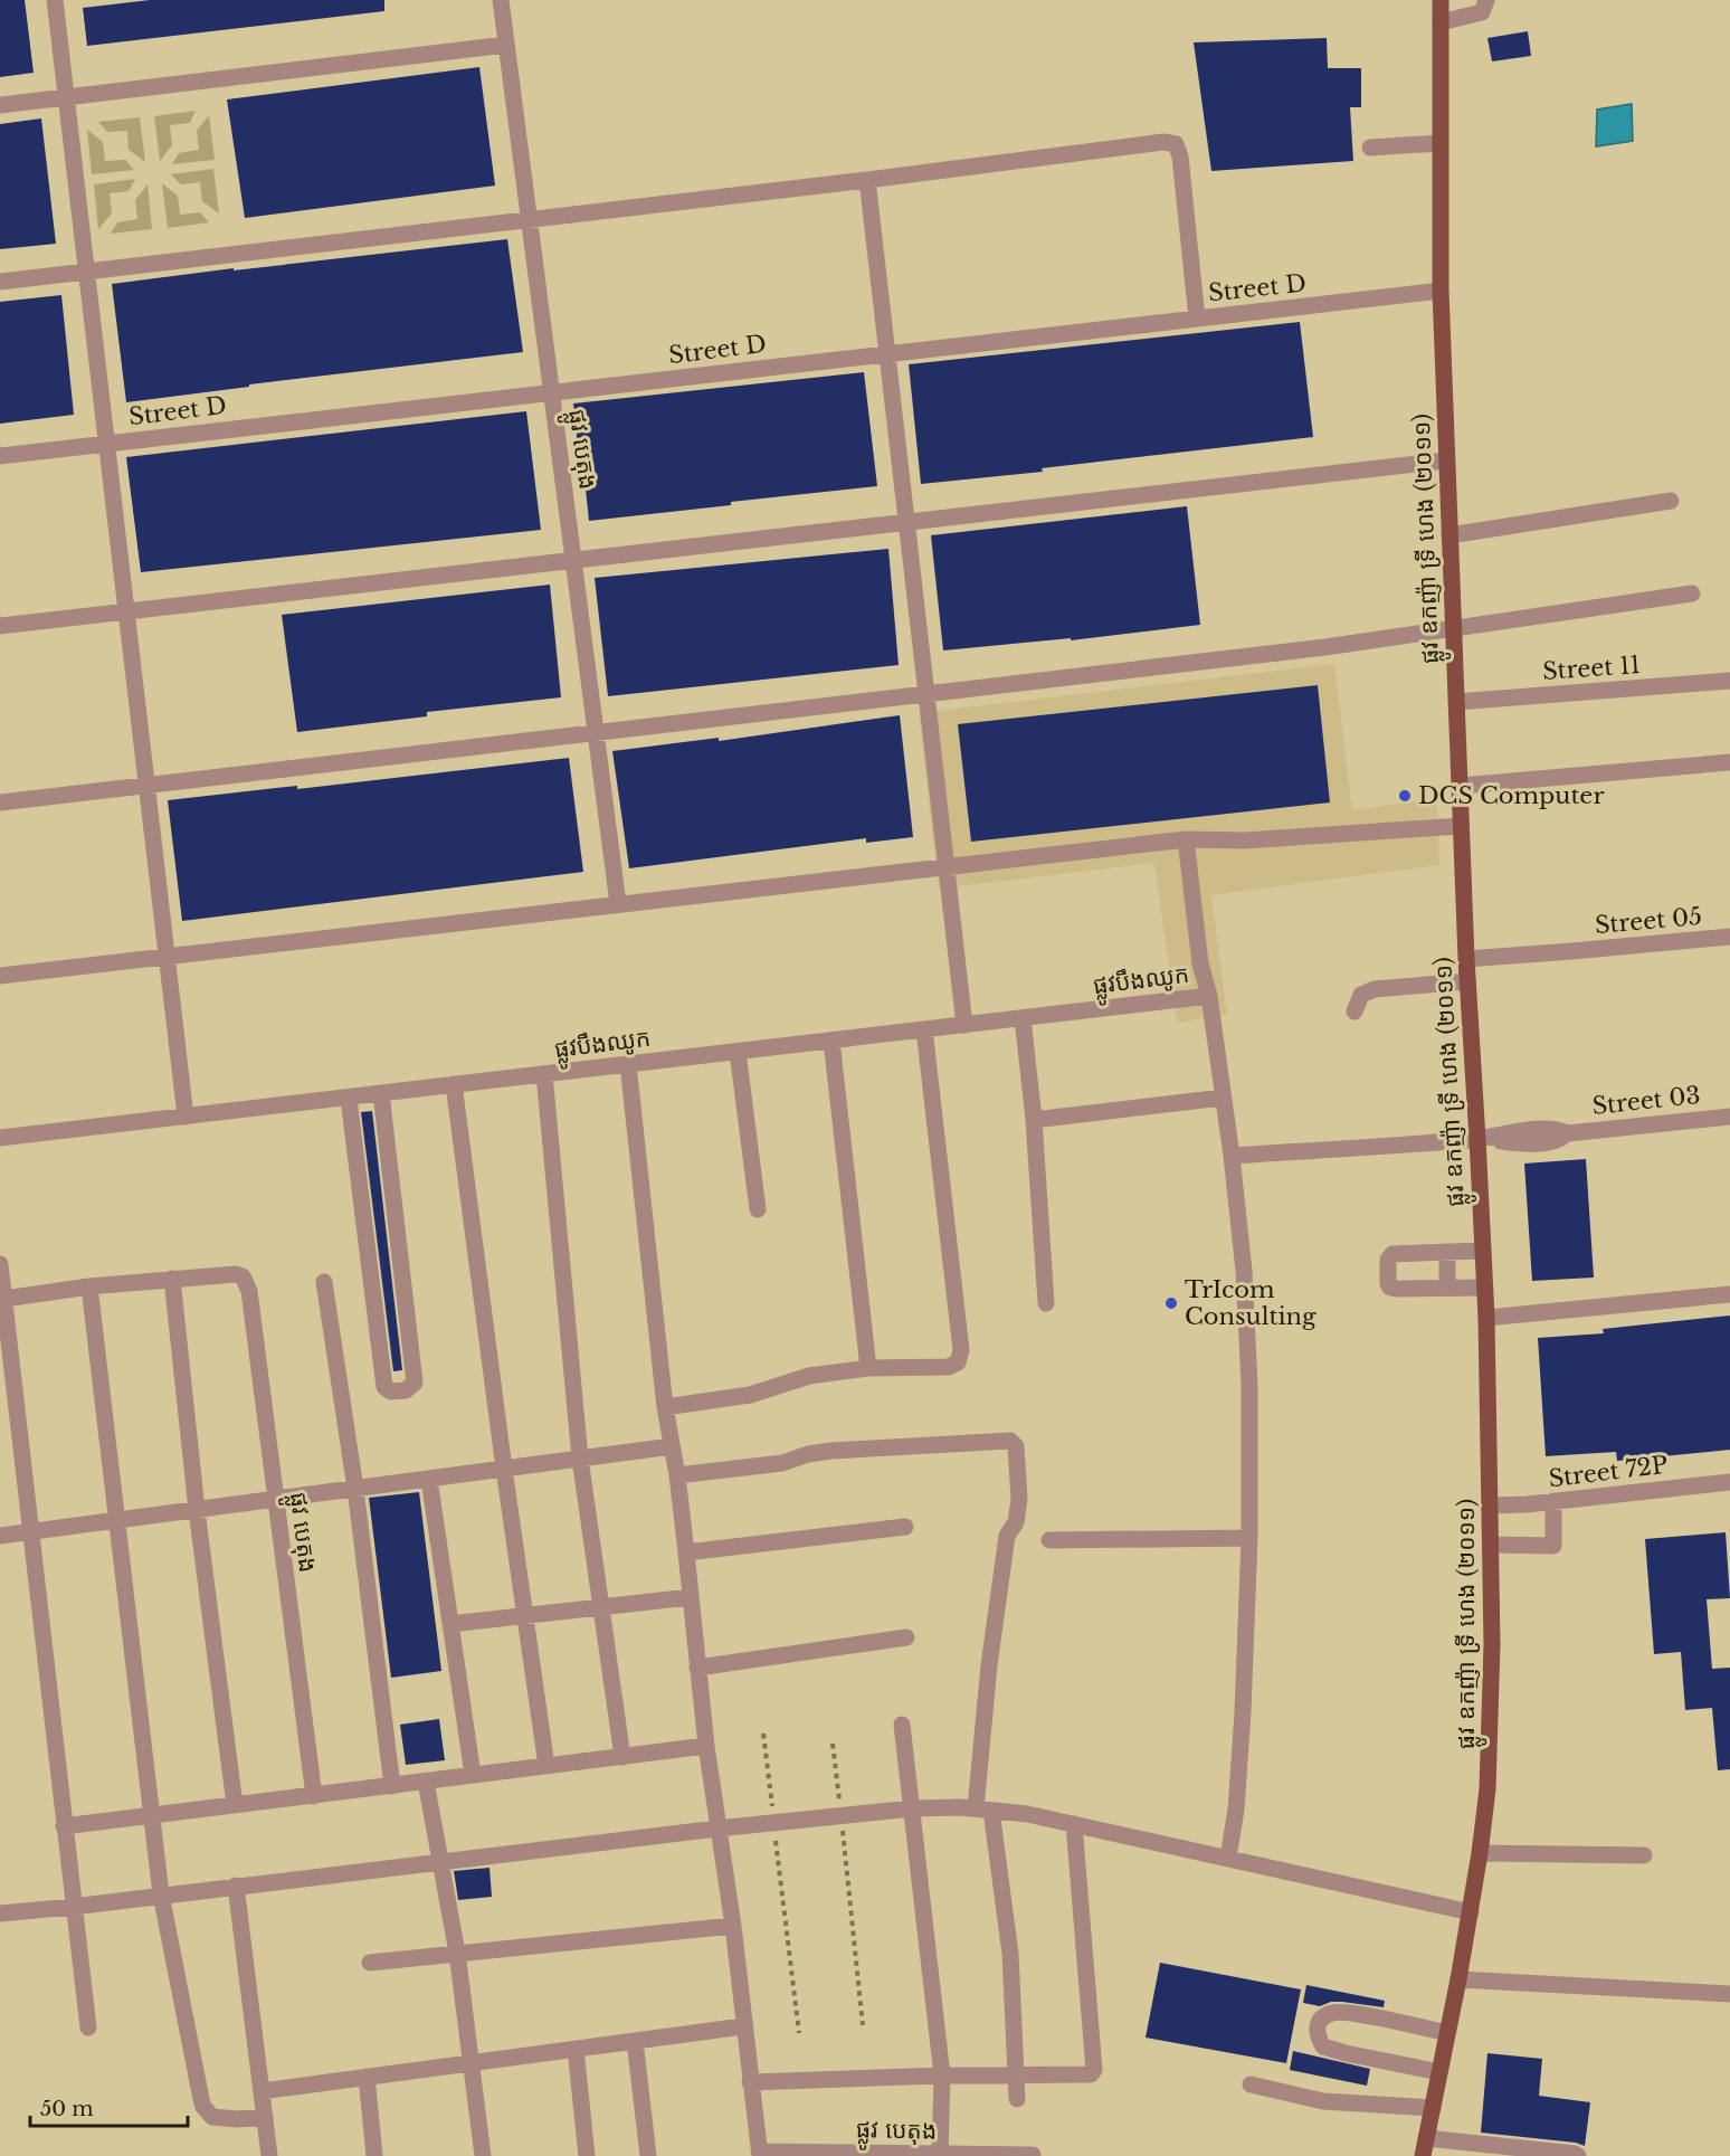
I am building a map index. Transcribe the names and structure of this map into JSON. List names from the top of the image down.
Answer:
{
  "streets": {
    "main road": ["ផ្លូវ ឧកញ៉ា ទ្រី ហេង (២០១១)"],
    "street": [
      "Street D",
      "ផ្លូវ បេតុង",
      "Street 11",
      "Street 05",
      "ផ្លូវបឹងឈូក",
      "Street 03",
      "Street 72P"
    ]
  },
  "crossings": [
    ["Street D", "ផ្លូវ បេតុង"],
    ["Street D", "ផ្លូវ ឧកញ៉ា ទ្រី ហេង (២០១១)"],
    ["ផ្លូវ ឧកញ៉ា ទ្រី ហេង (២០១១)", "Street 11"],
    ["ផ្លូវ ឧកញ៉ា ទ្រី ហេង (២០១១)", "Street 05"],
    ["ផ្លូវ ឧកញ៉ា ទ្រី ហេង (២០១១)", "Street 03"],
    ["ផ្លូវ ឧកញ៉ា ទ្រី ហេង (២០១១)", "Street 72P"]
  ],
  "places": ["DCS Computer", "TrIcom Consulting"],
  "scale_bar": "50 m"
}
